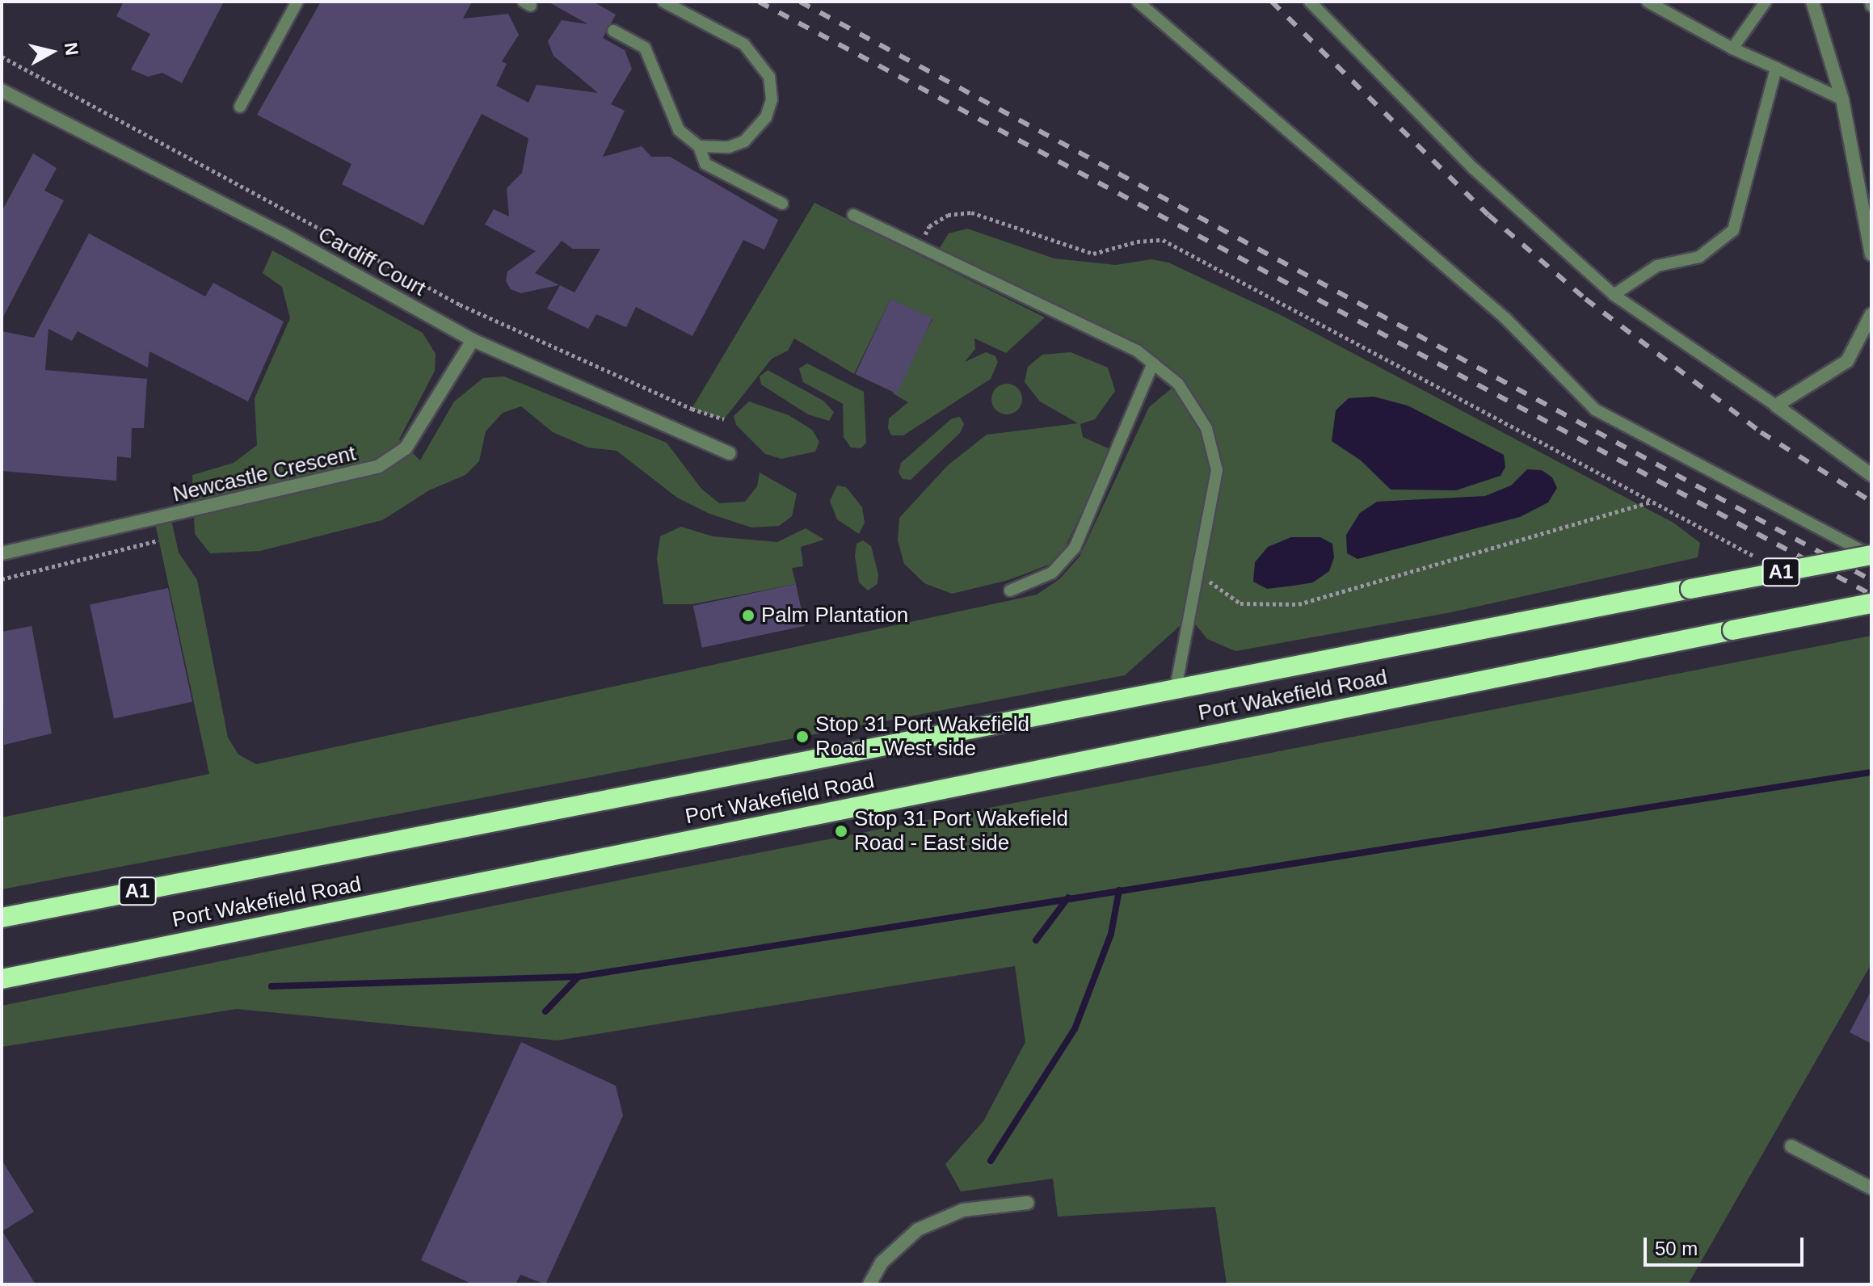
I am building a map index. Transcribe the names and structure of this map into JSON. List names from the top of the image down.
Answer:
{
  "streets": {
    "highway": ["A1", "Port Wakefield Road"],
    "street": ["Cardiff Court", "Newcastle Crescent"]
  },
  "crossings": [
    ["Cardiff Court", "Newcastle Crescent"]
  ],
  "places": ["Palm Plantation", "Stop 31 Port Wakefield Road - West side", "Stop 31 Port Wakefield Road - East side"],
  "scale_bar": "50 m",
  "north": "right"
}
